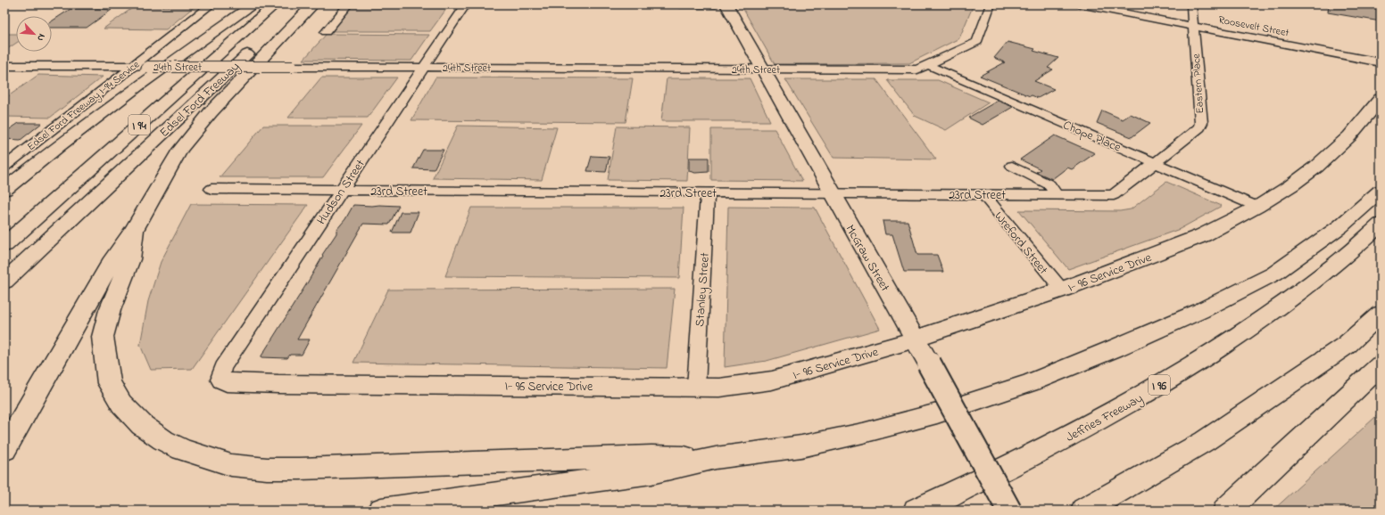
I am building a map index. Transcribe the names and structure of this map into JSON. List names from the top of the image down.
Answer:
{
  "streets": {
    "main road": [
      "Edsel Ford Freeway",
      "I 94",
      "McGraw Street",
      "I- 96 Service Drive",
      "I 96",
      "Jeffries Freeway"
    ],
    "street": [
      "Roosevelt Street",
      "24th Street",
      "Eastern Place",
      "Edsel Ford Freeway I-94 Service",
      "Chope Place",
      "23rd Street",
      "Hudson Street",
      "Wreford Street",
      "Stanley Street"
    ]
  },
  "crossings": [
    ["Roosevelt Street", "Eastern Place"],
    ["24th Street", "Edsel Ford Freeway I-94 Service"],
    ["24th Street", "Chope Place"],
    ["24th Street", "Hudson Street"],
    ["24th Street", "McGraw Street"],
    ["Eastern Place", "Chope Place"],
    ["Eastern Place", "23rd Street"],
    ["Chope Place", "23rd Street"],
    ["Chope Place", "I- 96 Service Drive"],
    ["23rd Street", "Hudson Street"],
    ["23rd Street", "Wreford Street"],
    ["23rd Street", "McGraw Street"],
    ["23rd Street", "Stanley Street"],
    ["Hudson Street", "I- 96 Service Drive"],
    ["Wreford Street", "I- 96 Service Drive"],
    ["McGraw Street", "I- 96 Service Drive"],
    ["I- 96 Service Drive", "Stanley Street"]
  ],
  "north": "bottom right"
}
